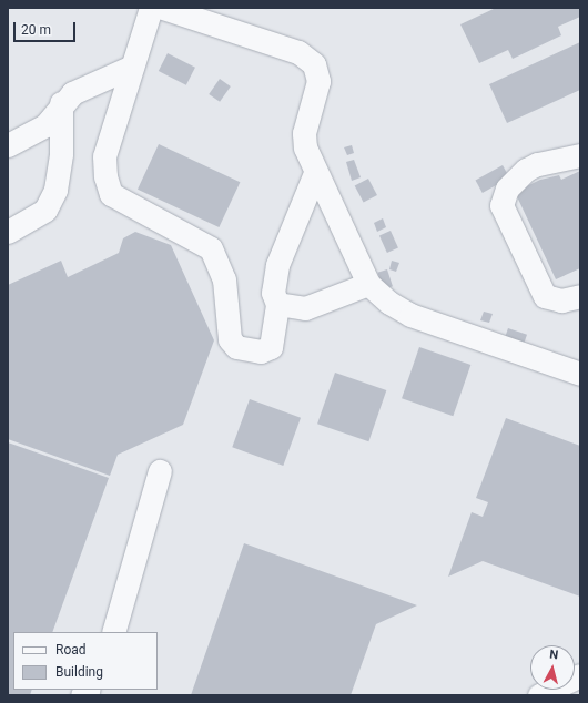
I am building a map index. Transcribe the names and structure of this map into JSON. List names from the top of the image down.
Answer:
{
  "legend": ["Road", "Building"],
  "scale_bar": "20 m",
  "north": "top"
}
